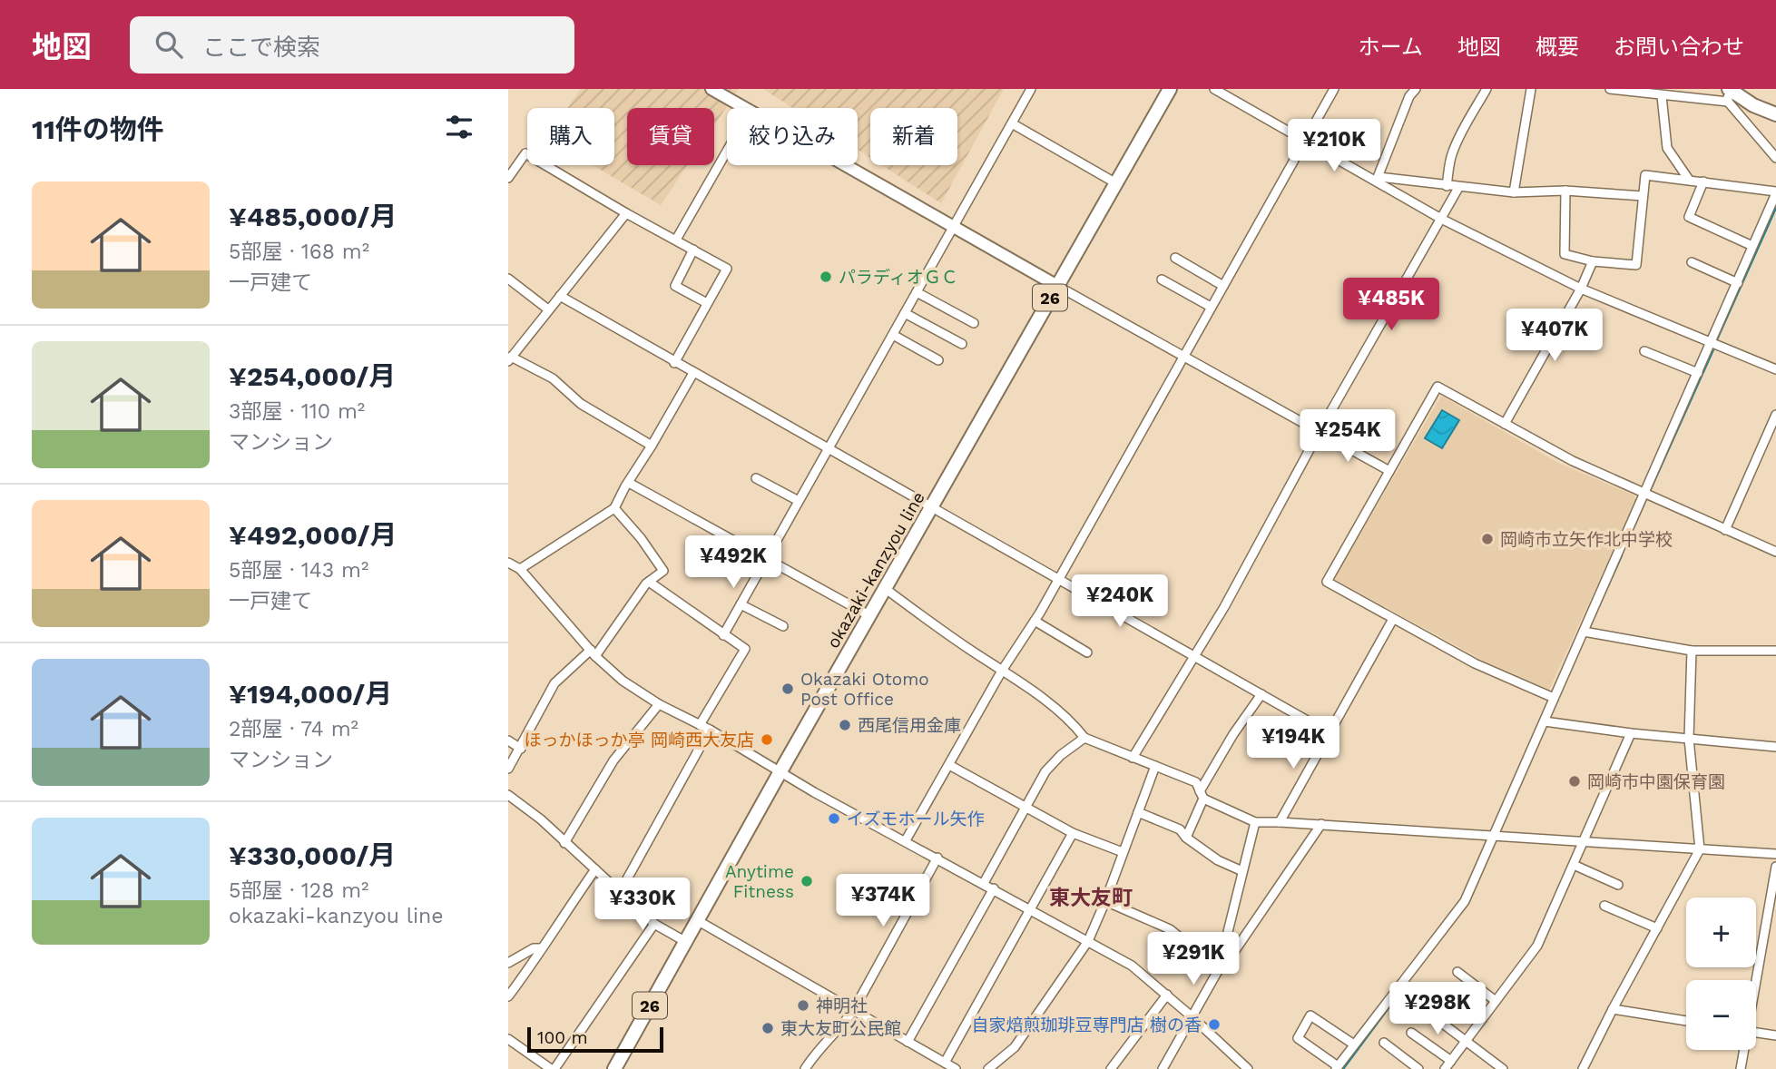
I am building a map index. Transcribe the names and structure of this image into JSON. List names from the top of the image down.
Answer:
{
  "streets": {
    "main road": ["26", "okazaki-kanzyou line"]
  },
  "districts": ["東大友町"],
  "places": [
    "パラディオＧＣ",
    "岡崎市立矢作北中学校",
    "Okazaki Otomo Post Office",
    "西尾信用金庫",
    "ほっかほっか亭 岡崎西大友店",
    "岡崎市中園保育園",
    "イズモホール矢作",
    "Anytime Fitness",
    "神明社",
    "自家焙煎珈琲豆専門店 樹の香",
    "東大友町公民館"
  ],
  "scale_bar": "100 m",
  "page": {
    "header": "地図",
    "search": "ここで検索",
    "nav": [
      "ホーム",
      "地図",
      "概要",
      "お問い合わせ"
    ],
    "heading": "11件の物件",
    "chip": [
      "購入",
      "賃貸",
      "絞り込み",
      "新着"
    ],
    "price": [
      "¥210K",
      "¥485K",
      "¥407K",
      "¥254K",
      "¥492K",
      "¥240K",
      "¥194K",
      "¥374K",
      "¥330K",
      "¥291K",
      "¥298K"
    ],
    "list": [
      {
        "name": "¥485,000/月",
        "note": "5部屋 · 168 m² · 一戸建て"
      },
      {
        "name": "¥254,000/月",
        "note": "3部屋 · 110 m² · マンション"
      },
      {
        "name": "¥492,000/月",
        "note": "5部屋 · 143 m² · 一戸建て"
      },
      {
        "name": "¥194,000/月",
        "note": "2部屋 · 74 m² · マンション"
      },
      {
        "name": "¥330,000/月",
        "note": "5部屋 · 128 m² · okazaki-kanzyou line"
      }
    ],
    "map_buttons": ["+", "−"],
    "scale": "100 m"
  }
}
